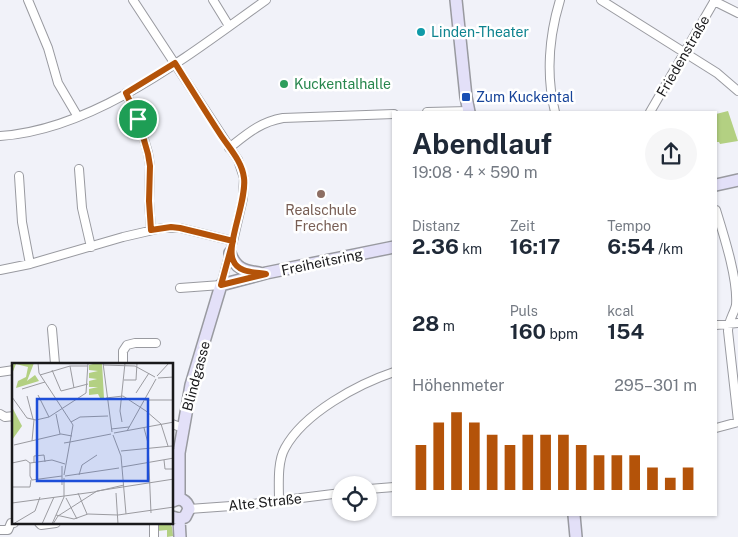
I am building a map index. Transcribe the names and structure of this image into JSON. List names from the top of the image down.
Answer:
{
  "streets": {
    "main road": ["Freiheitsring", "Blindgasse"],
    "street": ["Friedenstraße", "Alte Straße"]
  },
  "crossings": [
    ["Freiheitsring", "Blindgasse"]
  ],
  "places": {
    "other": ["Linden-Theater", "Kuckentalhalle", "Realschule Frechen"],
    "transit": ["Zum Kuckental"]
  },
  "page": {
    "heading": ["Abendlauf", "19:08 · 4 × 590 m"],
    "stats": [
      ["Distanz", "2.36 km"],
      ["Zeit", "16:17"],
      ["Tempo", "6:54 /km"],
      ["28 m"],
      ["Puls", "160 bpm"],
      ["kcal", "154"]
    ],
    "chart": ["Höhenmeter", "295–301 m"]
  }
}
